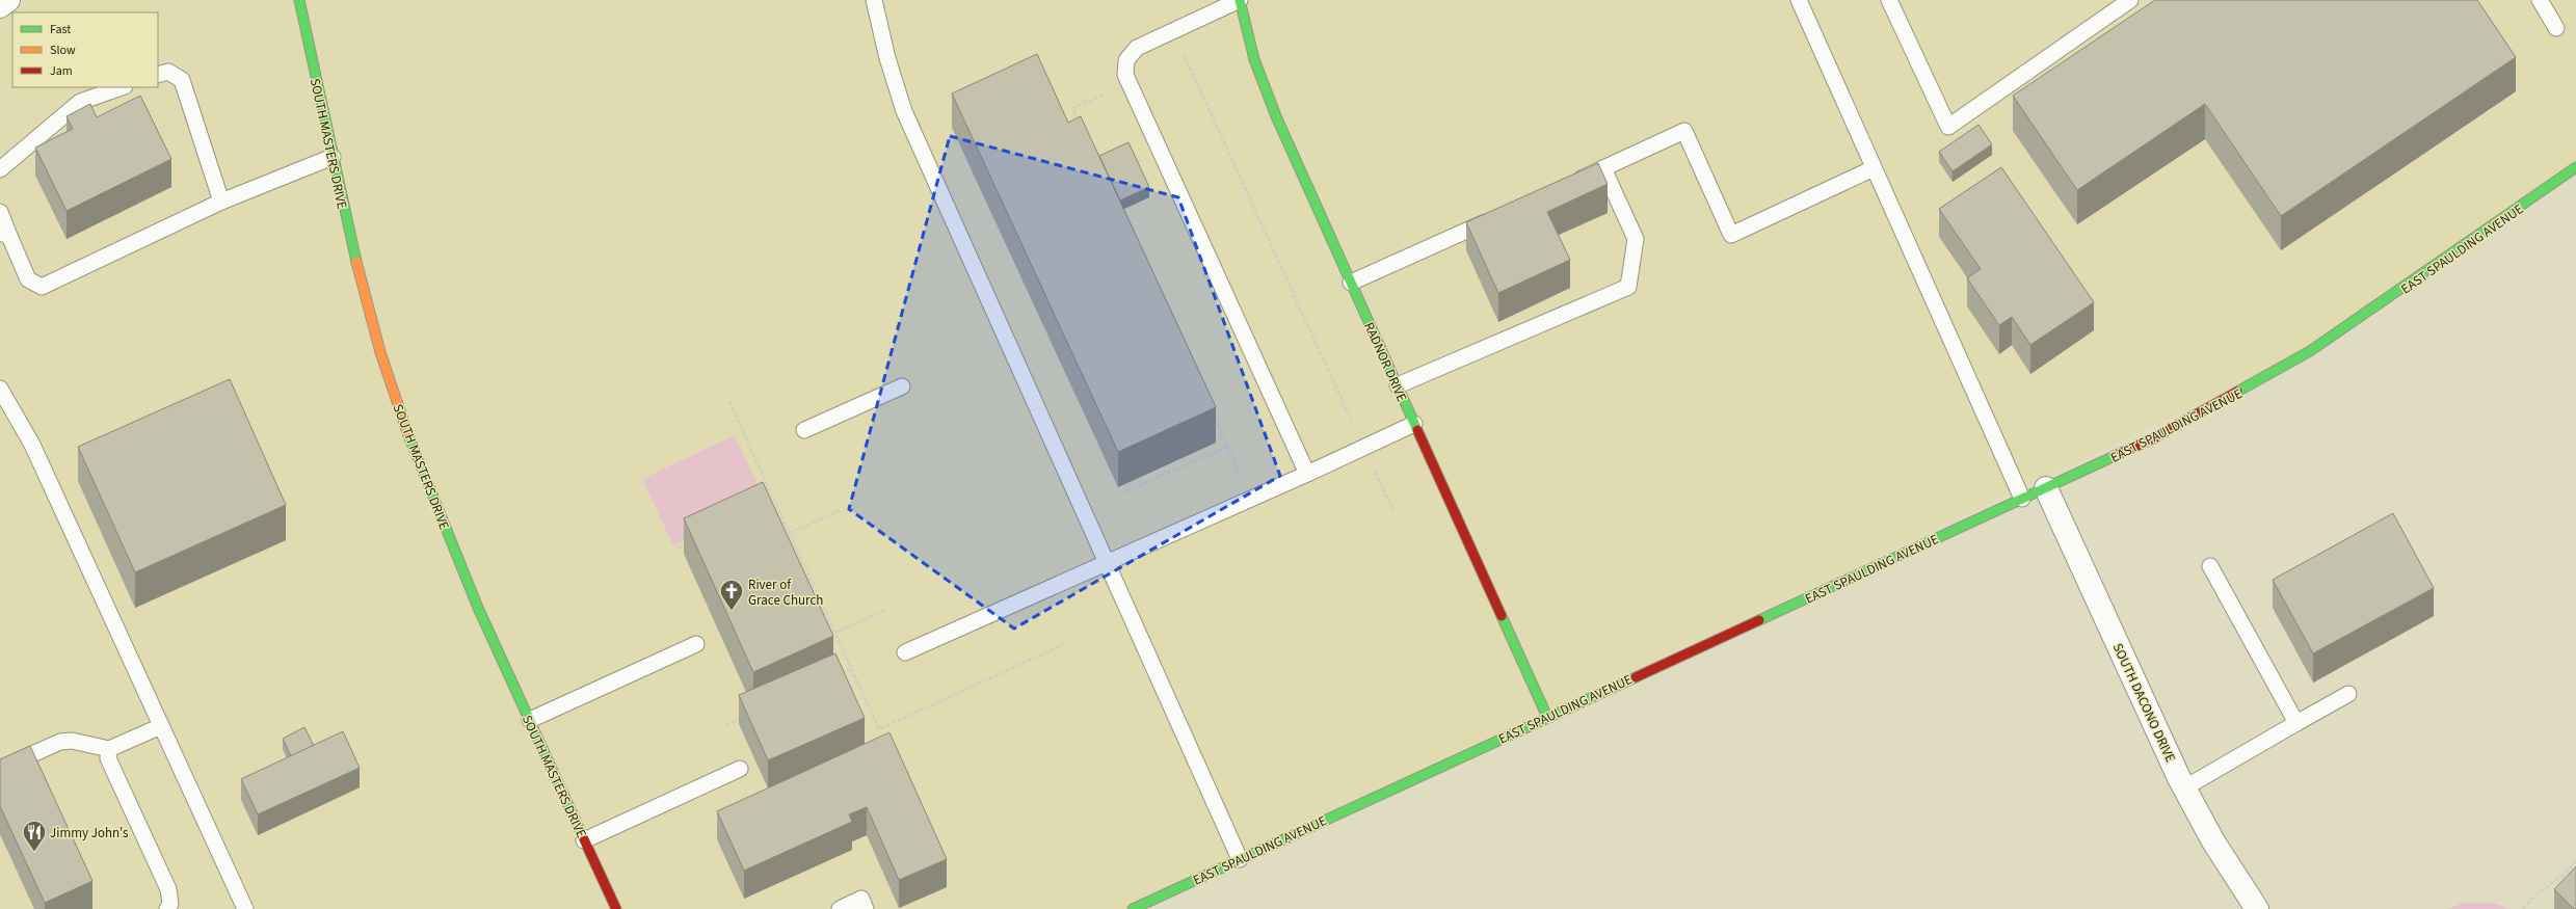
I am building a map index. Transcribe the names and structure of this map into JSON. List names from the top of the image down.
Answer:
{
  "streets": {
    "street": [
      "SOUTH MASTERS DRIVE",
      "EAST SPAULDING AVENUE",
      "RADNOR DRIVE",
      "SOUTH DACONO DRIVE"
    ]
  },
  "crossings": [
    ["EAST SPAULDING AVENUE", "RADNOR DRIVE"],
    ["EAST SPAULDING AVENUE", "SOUTH DACONO DRIVE"]
  ],
  "places": {
    "church": ["River of Grace Church"],
    "restaurant": ["Jimmy John's"]
  },
  "legend": ["Fast", "Slow", "Jam"]
}
